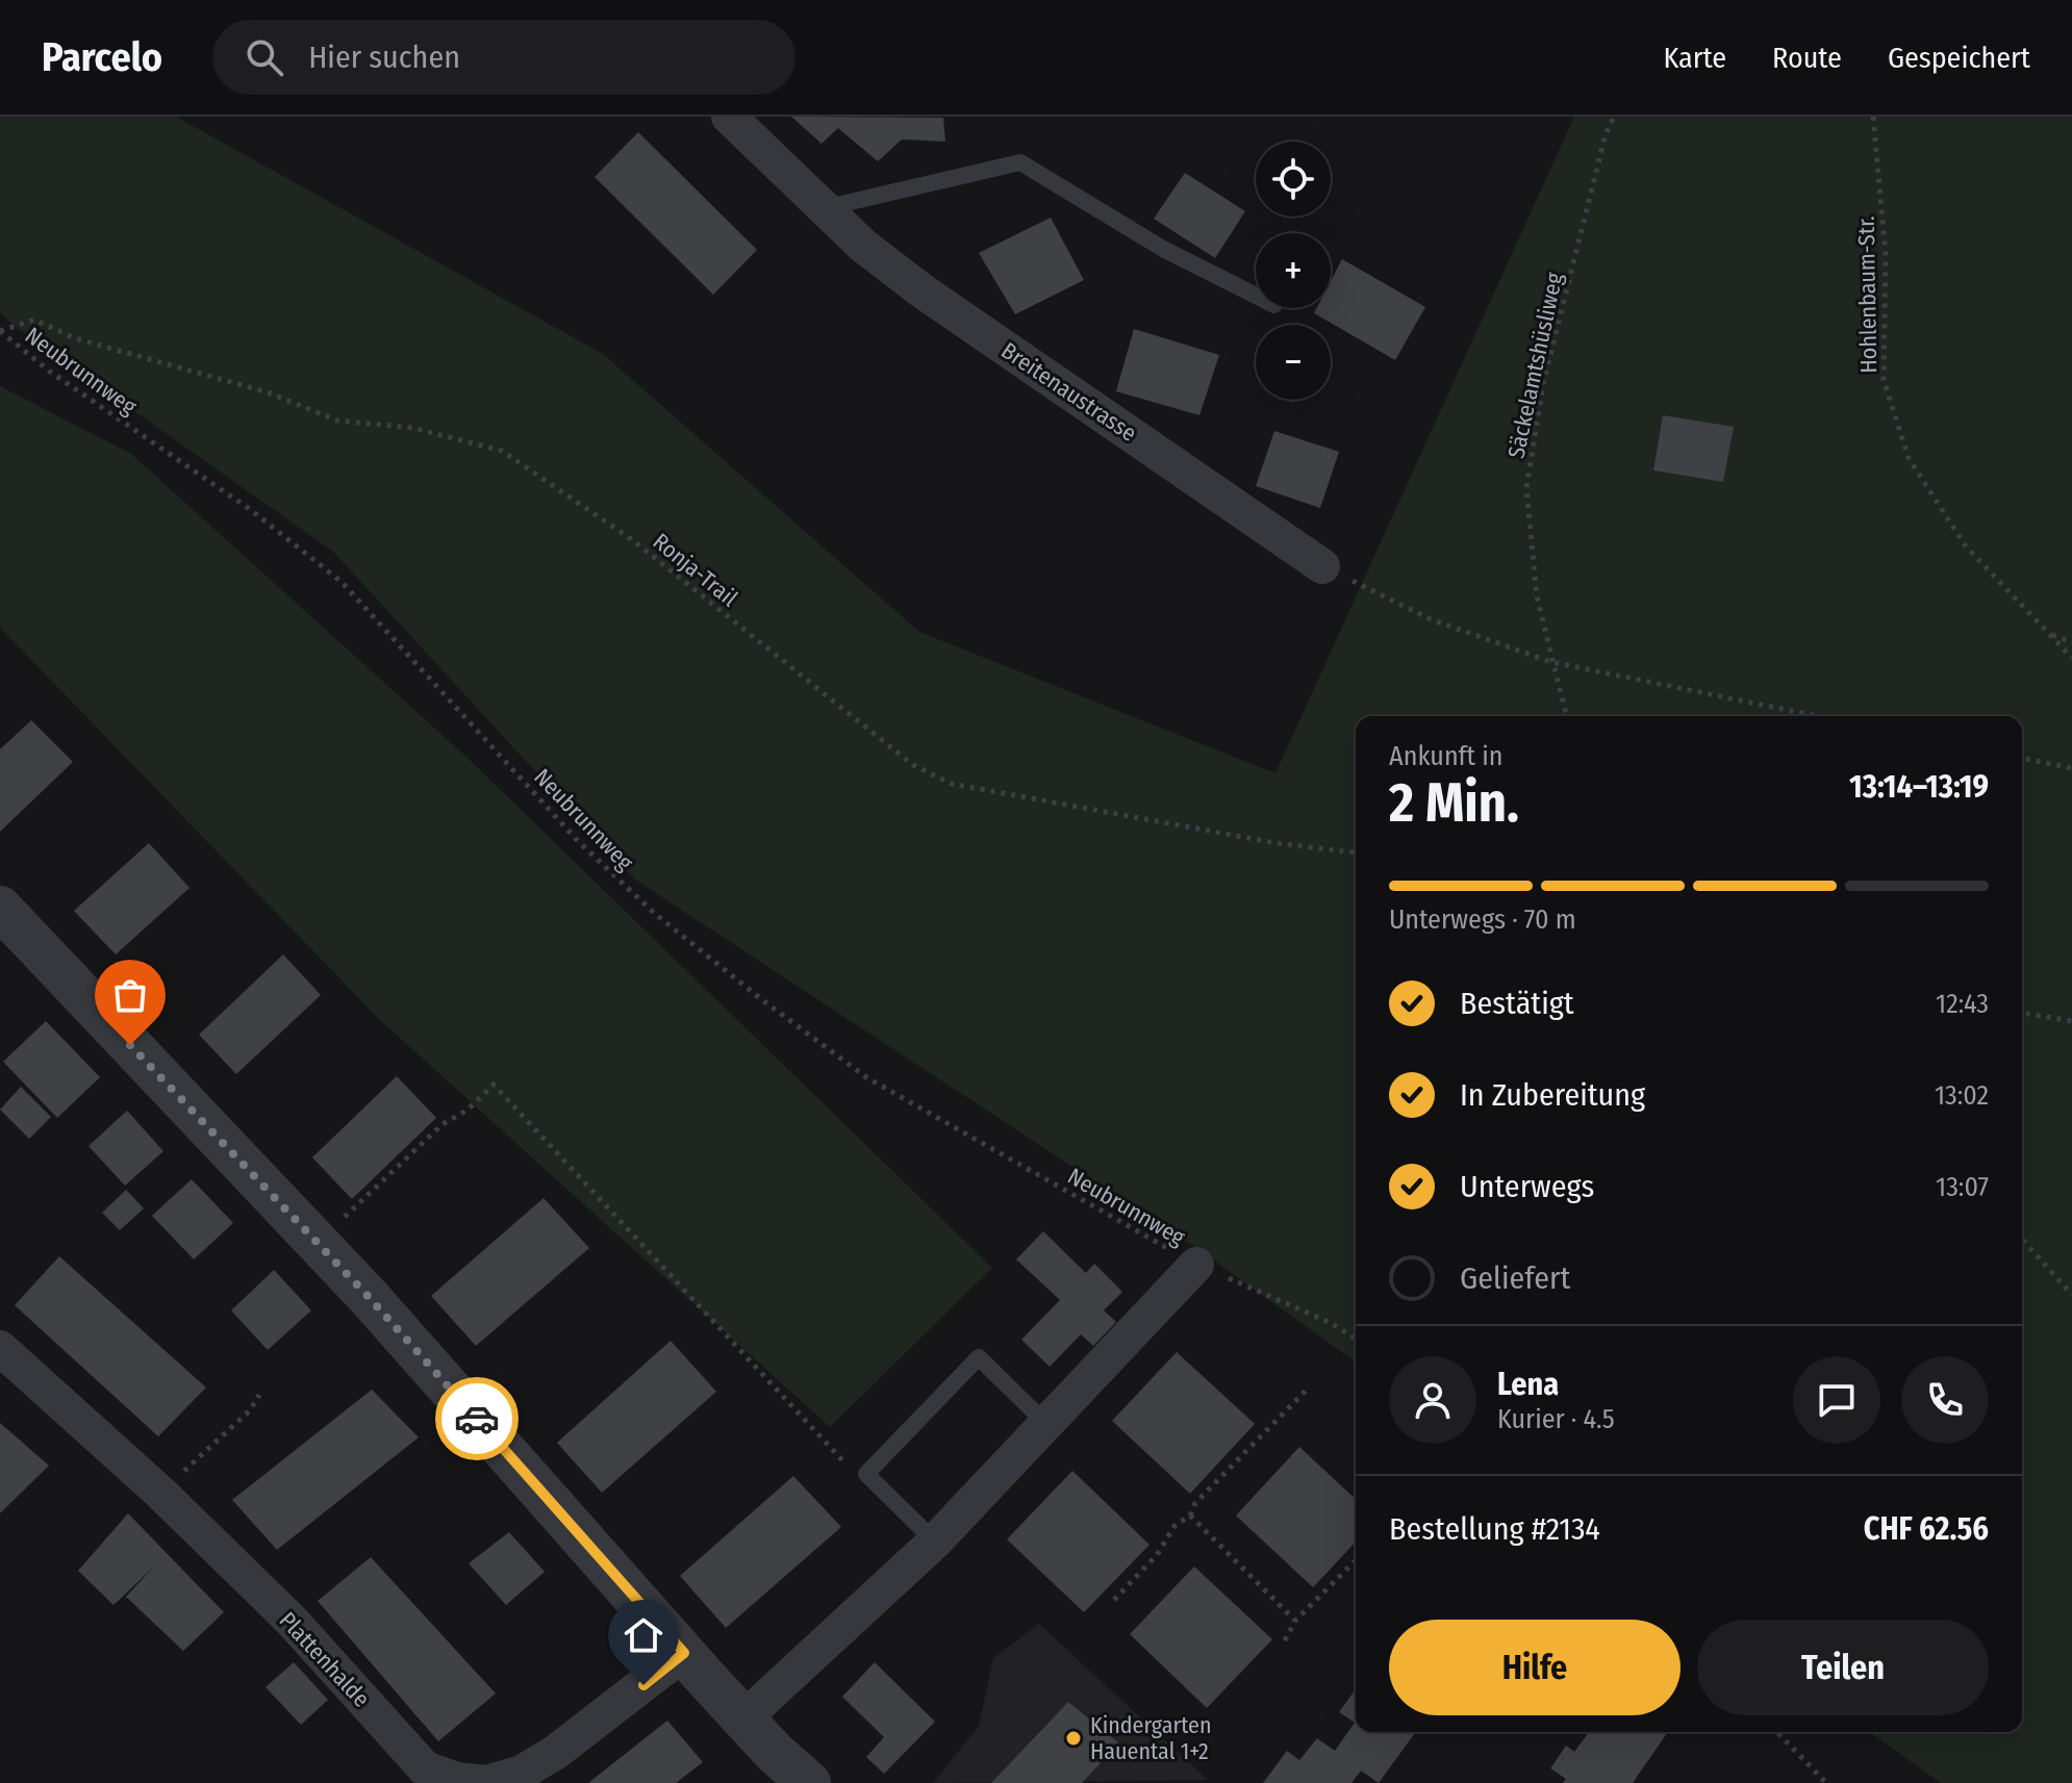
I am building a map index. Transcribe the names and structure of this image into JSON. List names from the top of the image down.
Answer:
{
  "streets": {
    "street": ["Breitenaustrasse", "Plattenhalde"],
    "path": [
      "Hohlenbaum-Str.",
      "Säckelamtshüsliweg",
      "Neubrunnweg",
      "Ronja-Trail"
    ]
  },
  "crossings": [
    ["Neubrunnweg", "Ronja-Trail"]
  ],
  "places": ["Kindergarten Hauental 1+2"],
  "page": {
    "header": "Parcelo",
    "search": "Hier suchen",
    "nav": ["Karte", "Route", "Gespeichert"],
    "map_buttons": ["+", "−"],
    "heading": ["2 Min.", "Ankunft in", "13:14–13:19"],
    "panel": [
      "Lena",
      "Kurier · 4.5",
      "Bestellung #2134",
      "CHF 62.56"
    ],
    "bar": "Unterwegs · 70 m",
    "list": [
      ["Bestätigt", "12:43"],
      ["In Zubereitung", "13:02"],
      ["Unterwegs", "13:07"],
      "Geliefert"
    ],
    "buttons": ["Hilfe", "Teilen"]
  }
}
